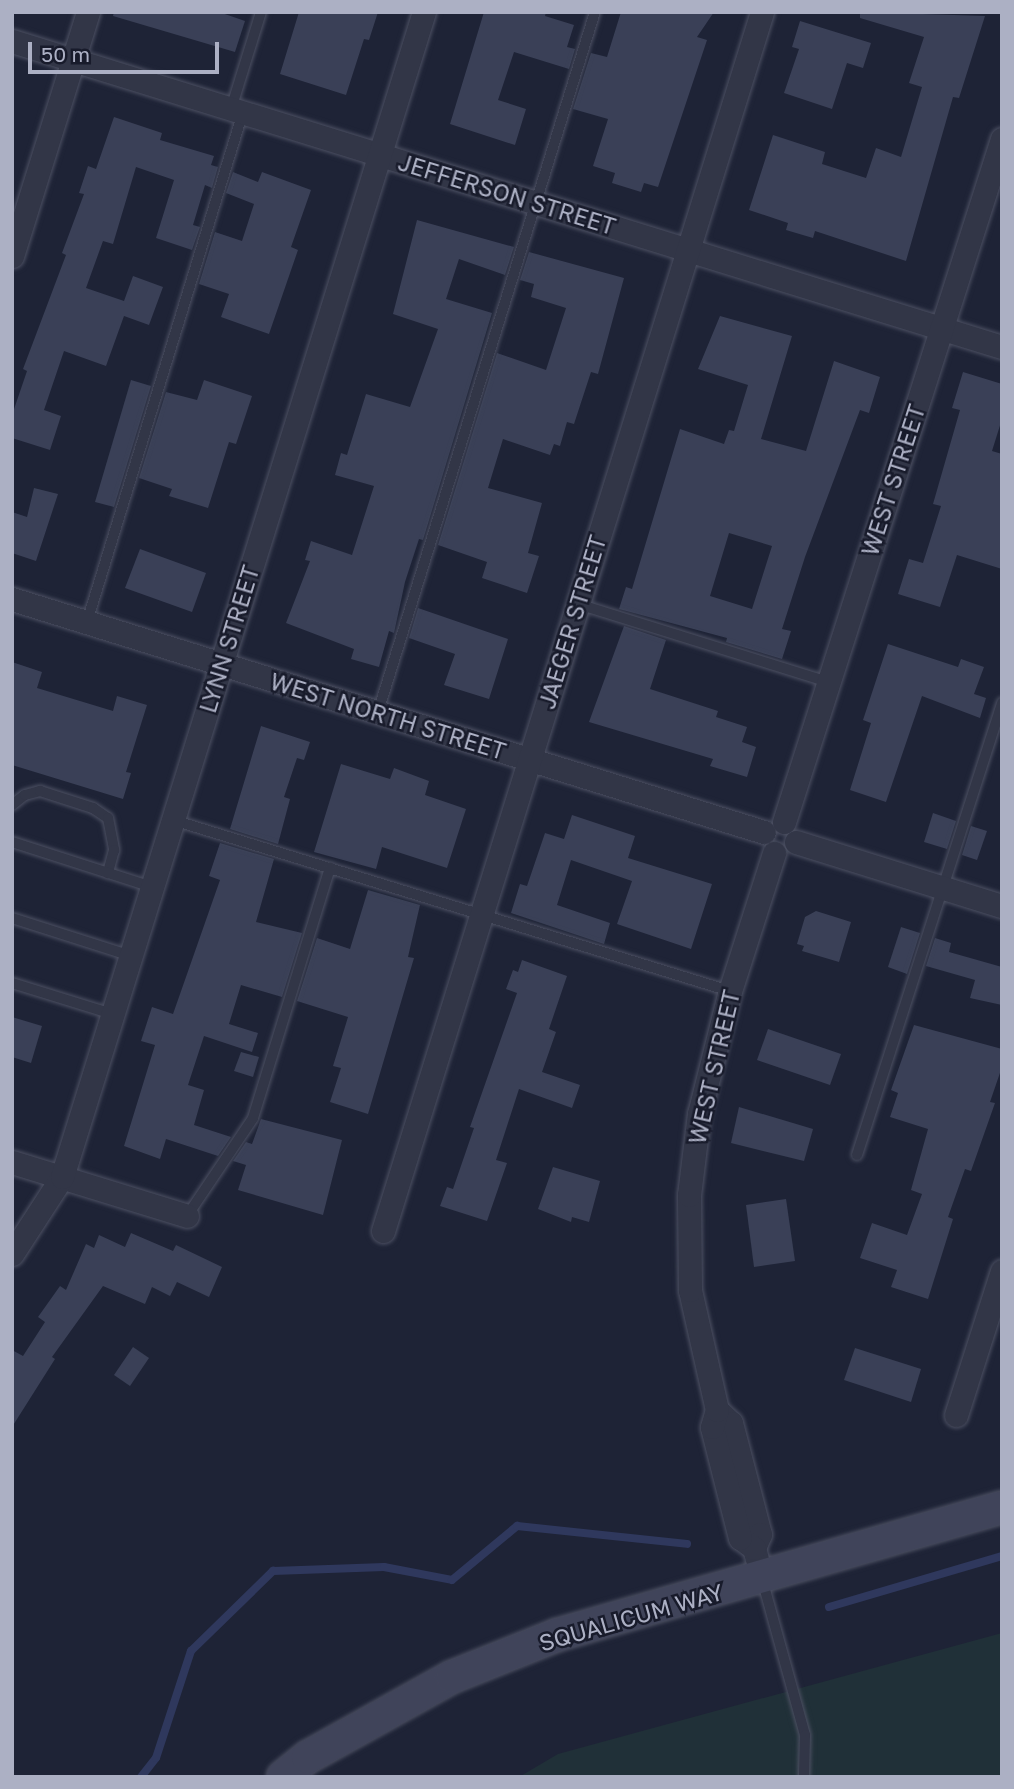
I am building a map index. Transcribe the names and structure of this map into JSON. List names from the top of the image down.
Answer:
{
  "streets": {
    "street": [
      "JEFFERSON STREET",
      "WEST STREET",
      "JAEGER STREET",
      "LYNN STREET",
      "WEST NORTH STREET",
      "SQUALICUM WAY"
    ]
  },
  "crossings": [
    ["JEFFERSON STREET", "WEST STREET"],
    ["JEFFERSON STREET", "JAEGER STREET"],
    ["JEFFERSON STREET", "LYNN STREET"],
    ["WEST STREET", "WEST NORTH STREET"],
    ["WEST STREET", "SQUALICUM WAY"],
    ["JAEGER STREET", "WEST NORTH STREET"],
    ["LYNN STREET", "WEST NORTH STREET"]
  ],
  "scale_bar": "50 m"
}
